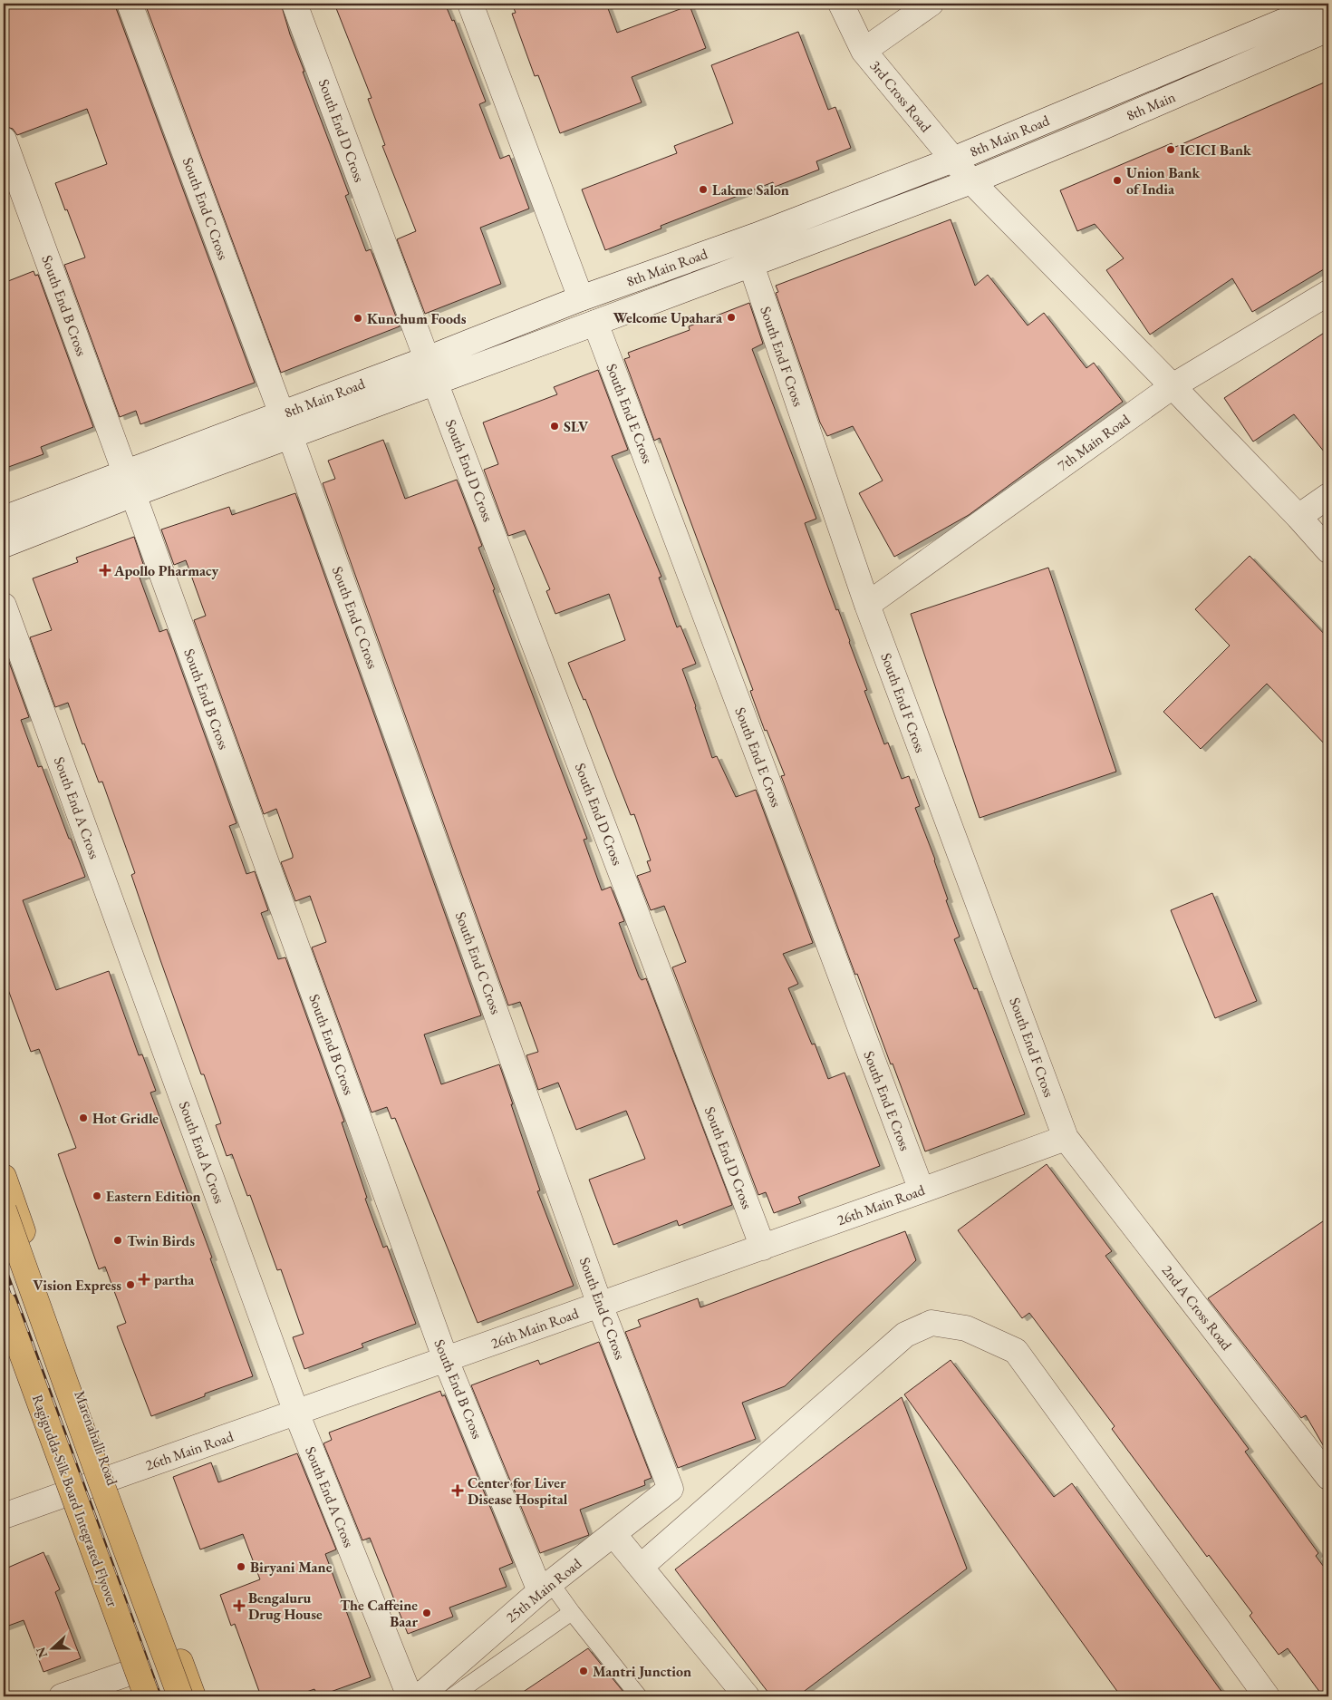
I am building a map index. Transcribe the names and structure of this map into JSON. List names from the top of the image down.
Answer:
{
  "streets": {
    "main road": ["Marenahalli Road", "Ragigudda-Silk Board Integrated Flyover"],
    "street": [
      "3rd Cross Road",
      "8th Main",
      "South End D Cross",
      "8th Main Road",
      "South End C Cross",
      "South End B Cross",
      "South End F Cross",
      "South End E Cross",
      "7th Main Road",
      "South End A Cross",
      "26th Main Road",
      "2nd A Cross Road",
      "25th Main Road"
    ]
  },
  "crossings": [
    ["3rd Cross Road", "8th Main"],
    ["3rd Cross Road", "8th Main Road"],
    ["3rd Cross Road", "7th Main Road"],
    ["8th Main", "8th Main Road"],
    ["South End D Cross", "8th Main Road"],
    ["South End D Cross", "26th Main Road"],
    ["8th Main Road", "South End C Cross"],
    ["8th Main Road", "South End B Cross"],
    ["8th Main Road", "South End F Cross"],
    ["8th Main Road", "South End E Cross"],
    ["South End C Cross", "26th Main Road"],
    ["South End C Cross", "25th Main Road"],
    ["South End B Cross", "26th Main Road"],
    ["South End B Cross", "25th Main Road"],
    ["South End F Cross", "7th Main Road"],
    ["South End F Cross", "26th Main Road"],
    ["South End F Cross", "2nd A Cross Road"],
    ["South End E Cross", "26th Main Road"],
    ["South End A Cross", "26th Main Road"],
    ["26th Main Road", "2nd A Cross Road"],
    ["26th Main Road", "Marenahalli Road"]
  ],
  "places": {
    "other": [
      "ICICI Bank",
      "Union Bank of India",
      "Lakme Salon",
      "Welcome Upahara",
      "Kunchum Foods",
      "SLV",
      "Hot Gridle",
      "Eastern Edition",
      "Twin Birds",
      "Vision Express",
      "Biryani Mane",
      "The Caffeine Baar",
      "Mantri Junction"
    ],
    "health": [
      "Apollo Pharmacy",
      "partha",
      "Center for Liver Disease Hospital",
      "Bengaluru Drug House"
    ]
  },
  "north": "left"
}
